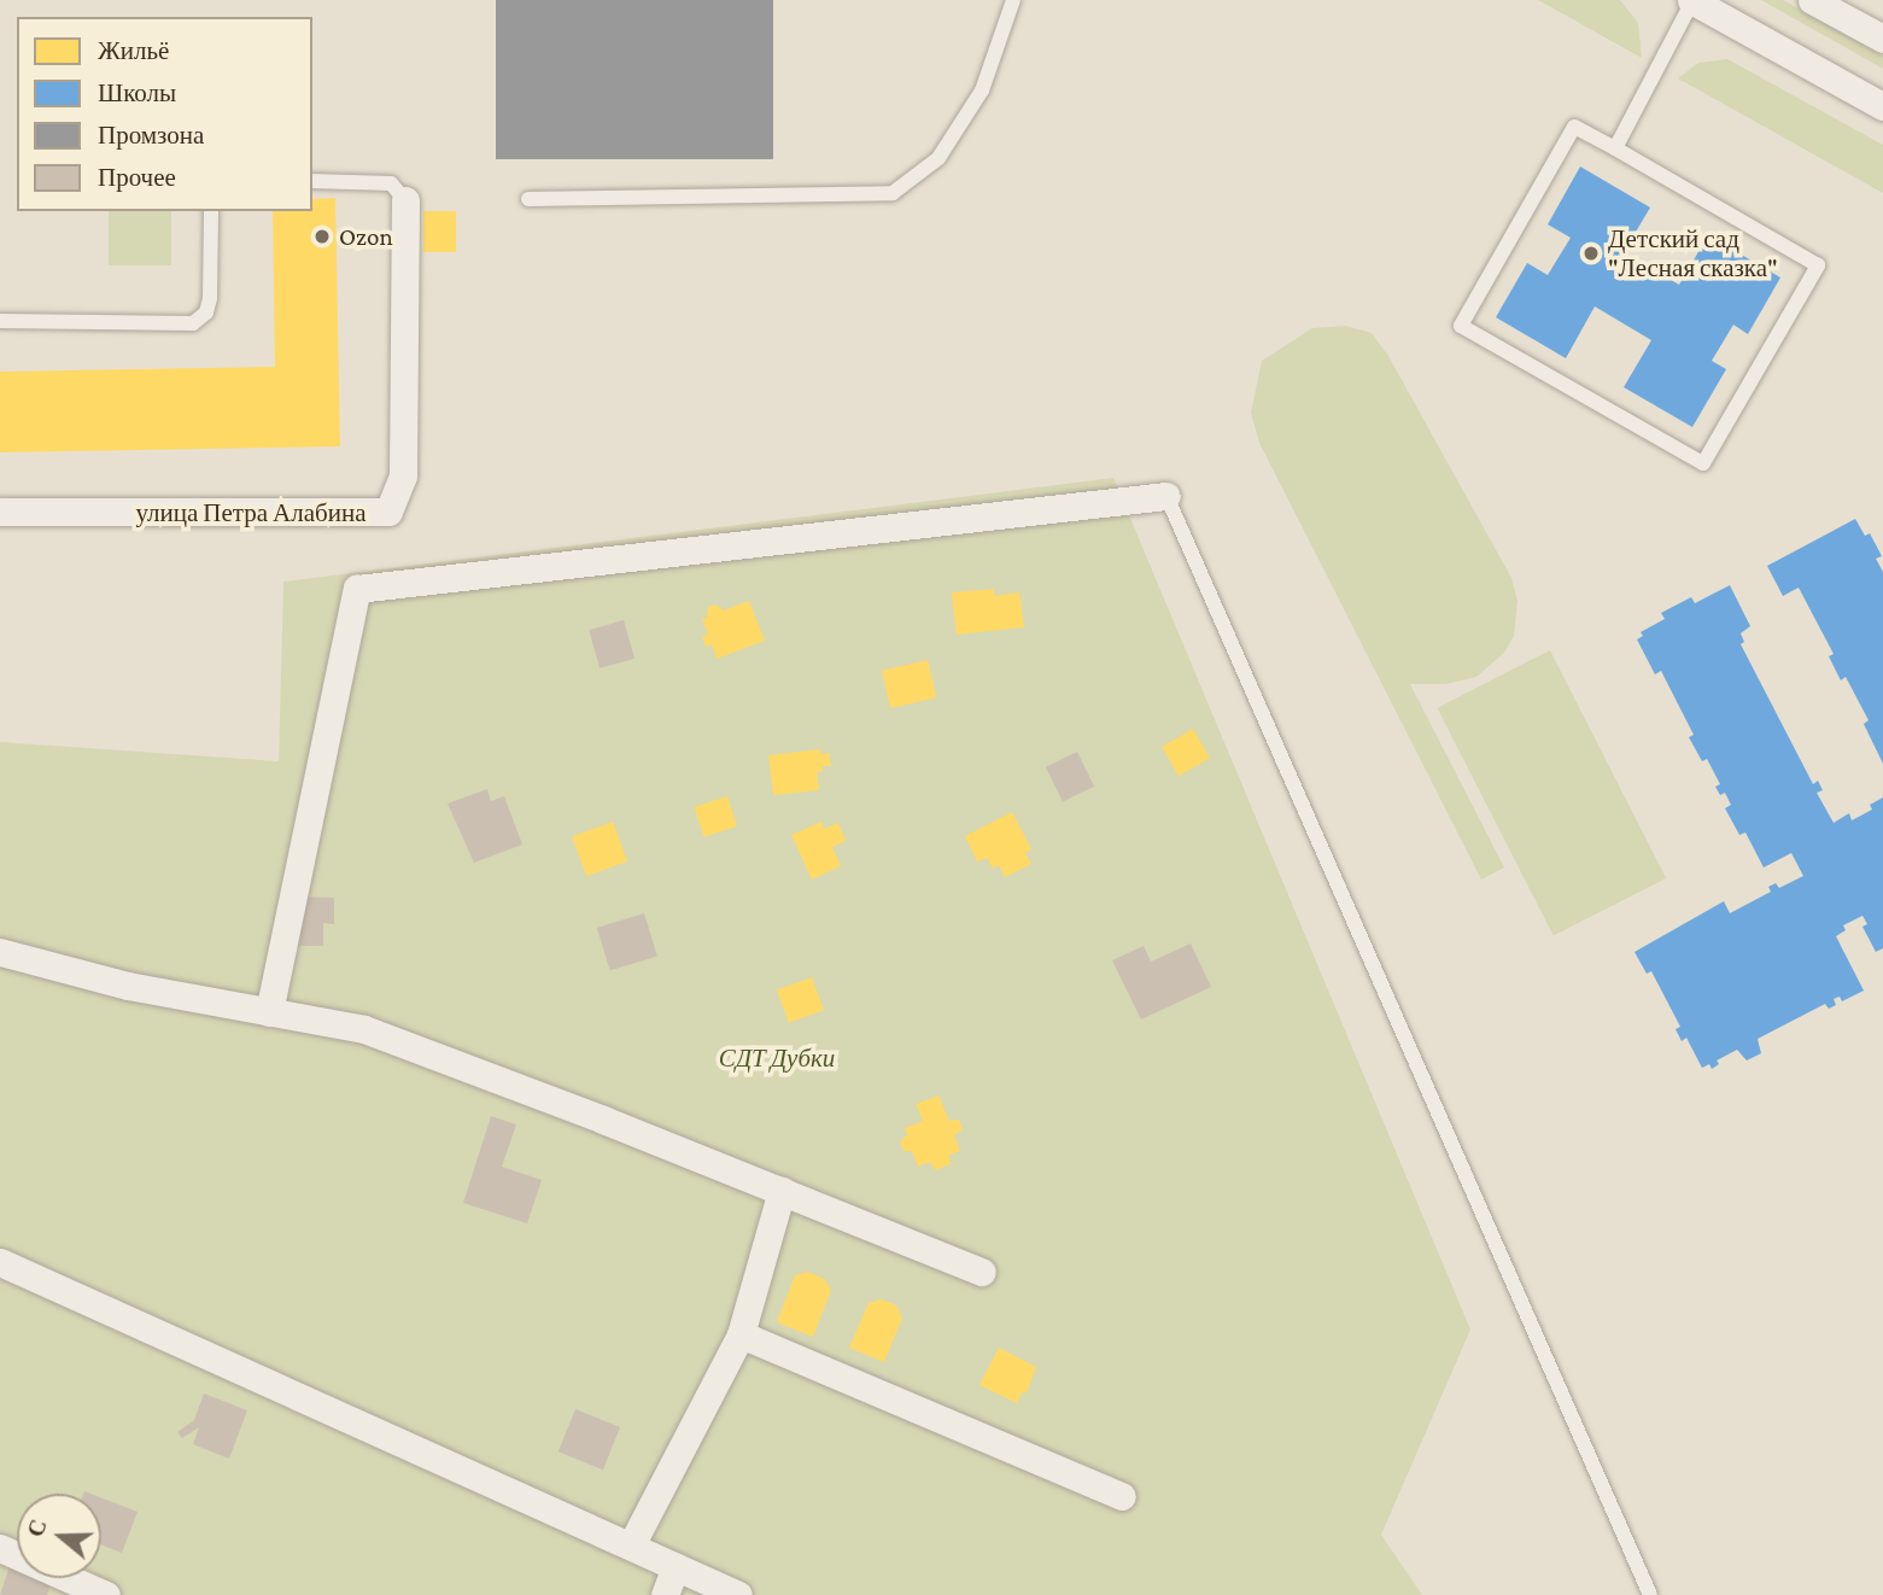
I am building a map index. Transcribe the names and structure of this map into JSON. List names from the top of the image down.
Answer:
{
  "streets": {
    "street": ["улица Петра Алабина"]
  },
  "parks": ["СДТ Дубки"],
  "places": ["Ozon", "Детский сад \"Лесная сказка\""],
  "legend": [
    "Жильё",
    "Школы",
    "Промзона",
    "Прочее"
  ],
  "north": "left"
}
